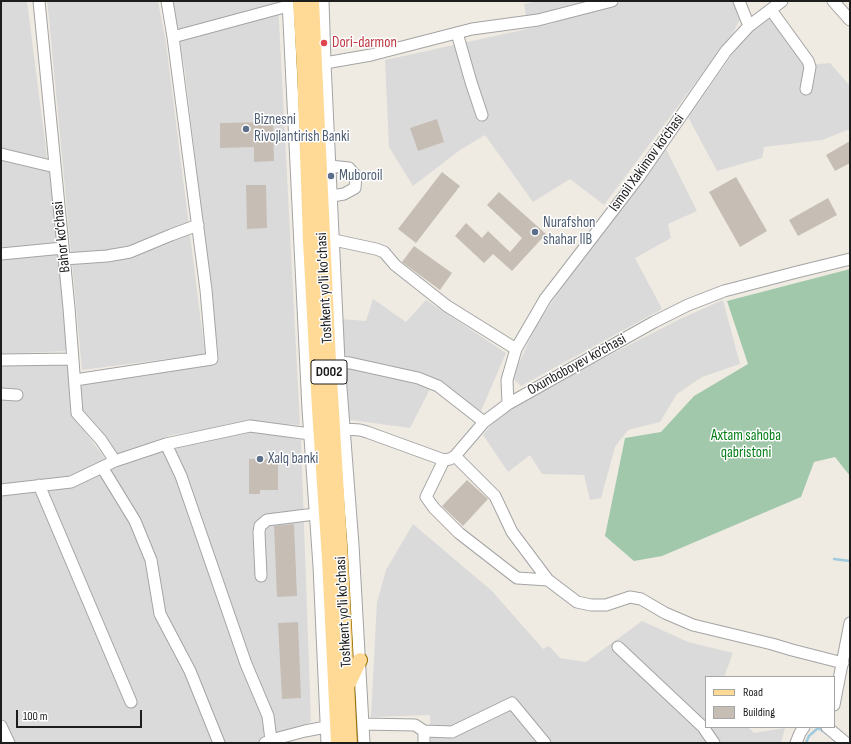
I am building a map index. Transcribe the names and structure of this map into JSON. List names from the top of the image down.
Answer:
{
  "streets": {
    "main road": ["Toshkent yo'li ko'chasi", "D002"],
    "street": ["Ismoil Xakimov ko‘chasi", "Bahor ko‘chasi", "Oxunboboyev ko‘chasi"]
  },
  "crossings": [
    ["Ismoil Xakimov ko‘chasi", "Oxunboboyev ko‘chasi"]
  ],
  "parks": ["Axtam sahoba qabristoni"],
  "places": [
    "Dori-darmon",
    "Biznesni Rivojlantirish Banki",
    "Muboroil",
    "Nurafshon shahar IIB",
    "Xalq banki"
  ],
  "legend": ["Road", "Building"],
  "scale_bar": "100 m"
}
